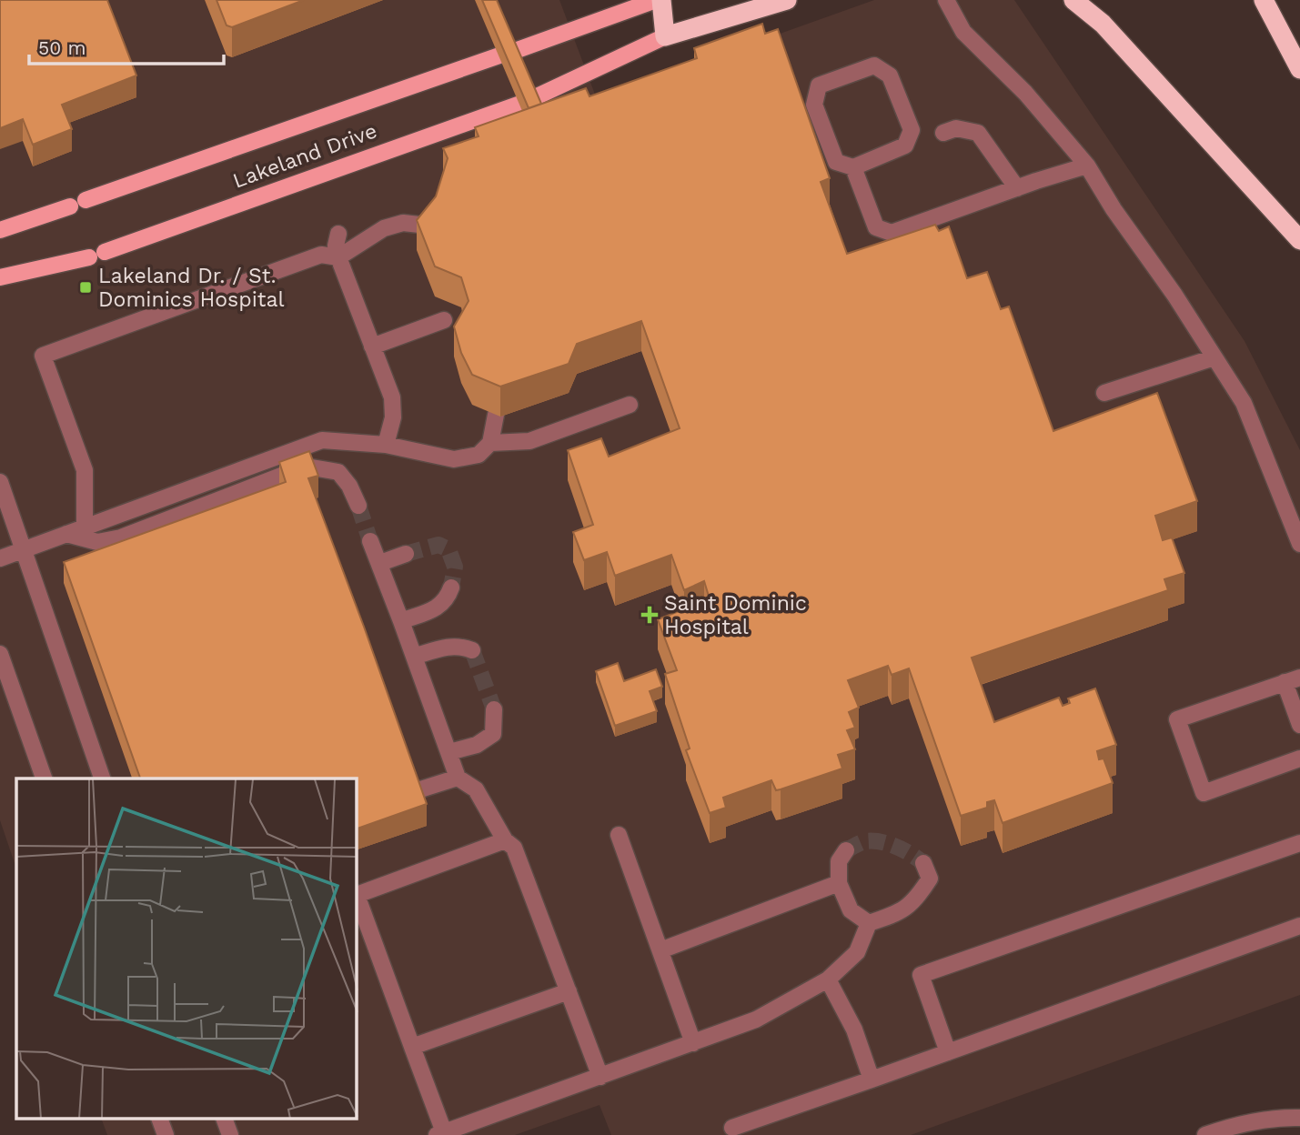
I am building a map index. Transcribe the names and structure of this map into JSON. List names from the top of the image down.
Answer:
{
  "streets": {
    "highway": ["Lakeland Drive"]
  },
  "places": {
    "transit": ["Lakeland Dr. / St. Dominics Hospital"],
    "health": ["Saint Dominic Hospital"]
  },
  "scale_bar": "50 m"
}
